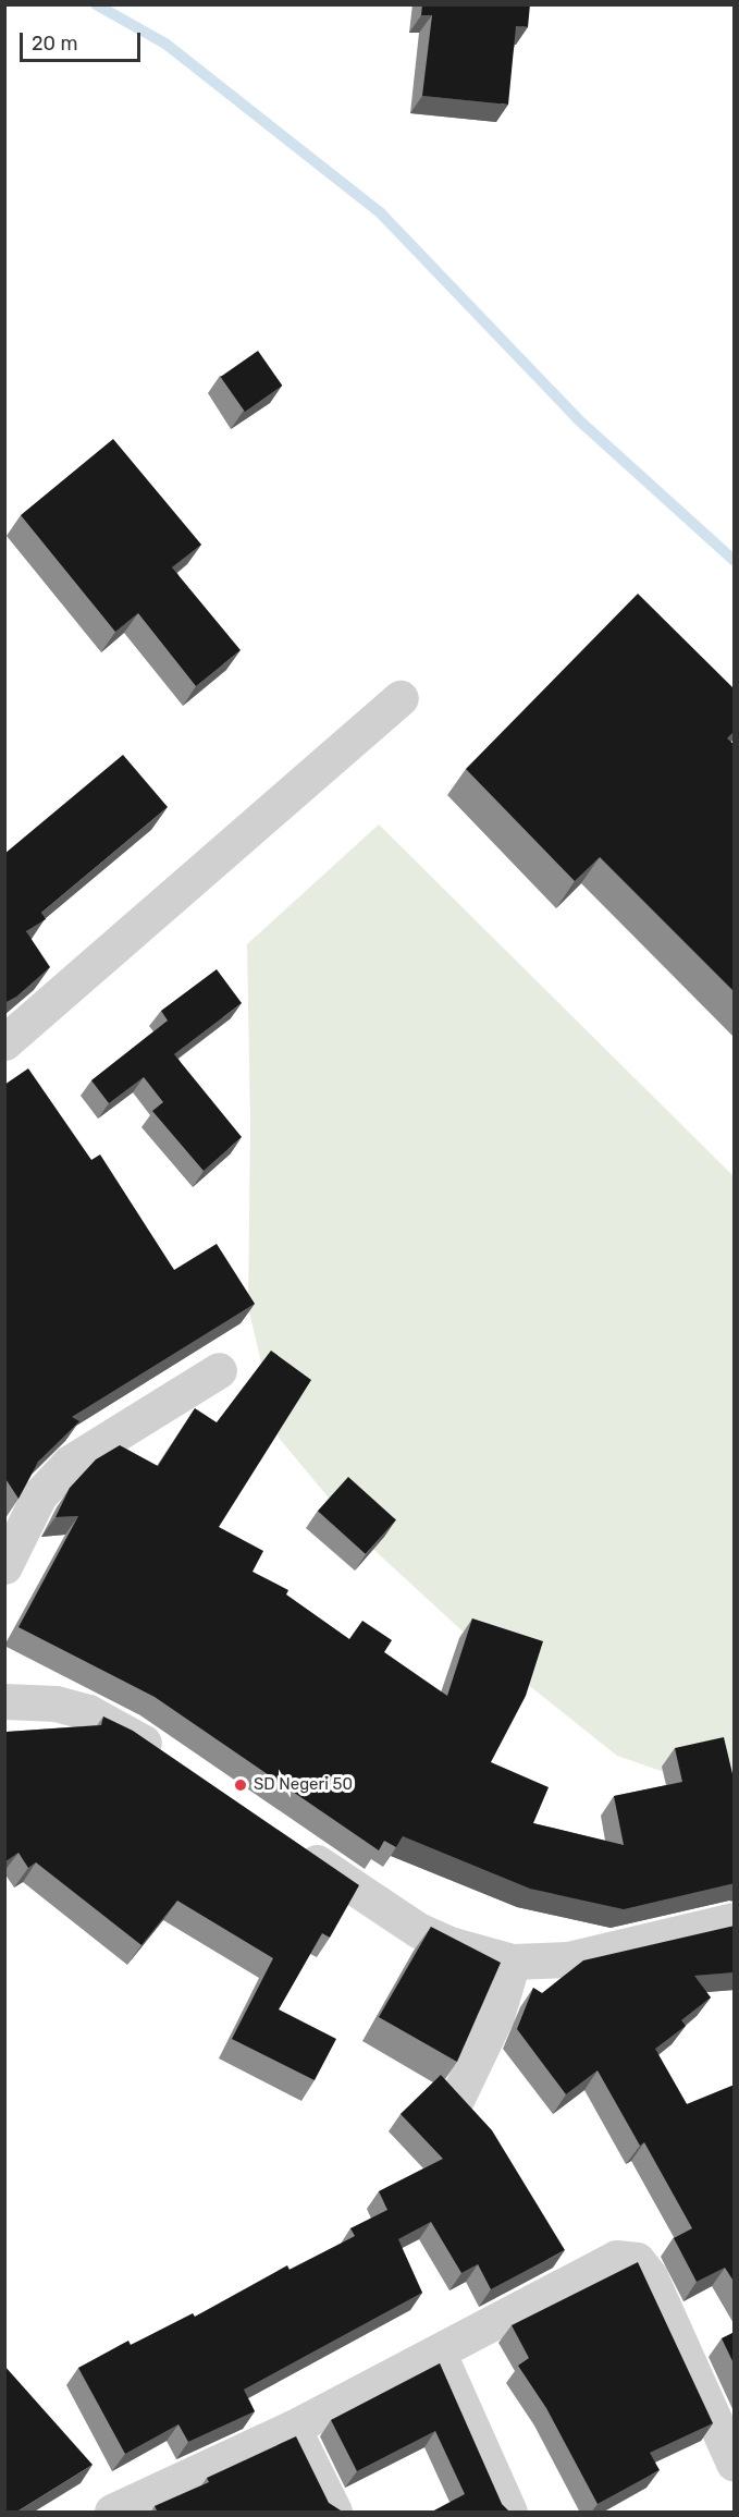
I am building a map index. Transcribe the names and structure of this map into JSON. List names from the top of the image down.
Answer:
{
  "places": ["SD Negeri 50"],
  "scale_bar": "20 m"
}
